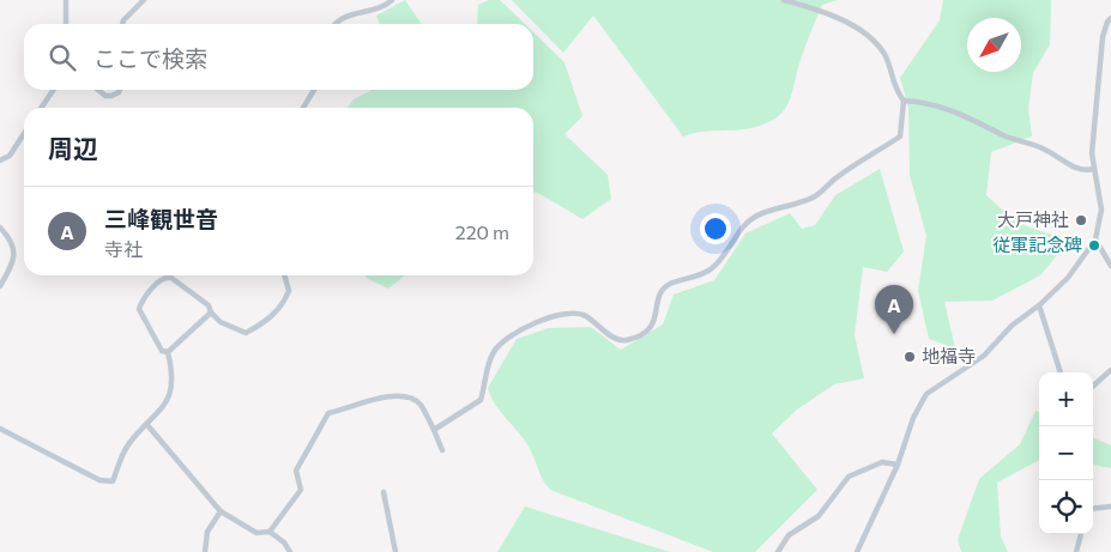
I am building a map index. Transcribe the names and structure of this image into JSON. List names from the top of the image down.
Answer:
{
  "places": ["大戸神社", "従軍記念碑", "地福寺"],
  "north": "bottom left",
  "page": {
    "search": "ここで検索",
    "heading": "周辺",
    "list": [
      {
        "mark": "A",
        "name": "三峰観世音",
        "note": "寺社",
        "value": "220 m"
      }
    ],
    "pins": "A",
    "map_buttons": ["+", "−"]
  }
}
